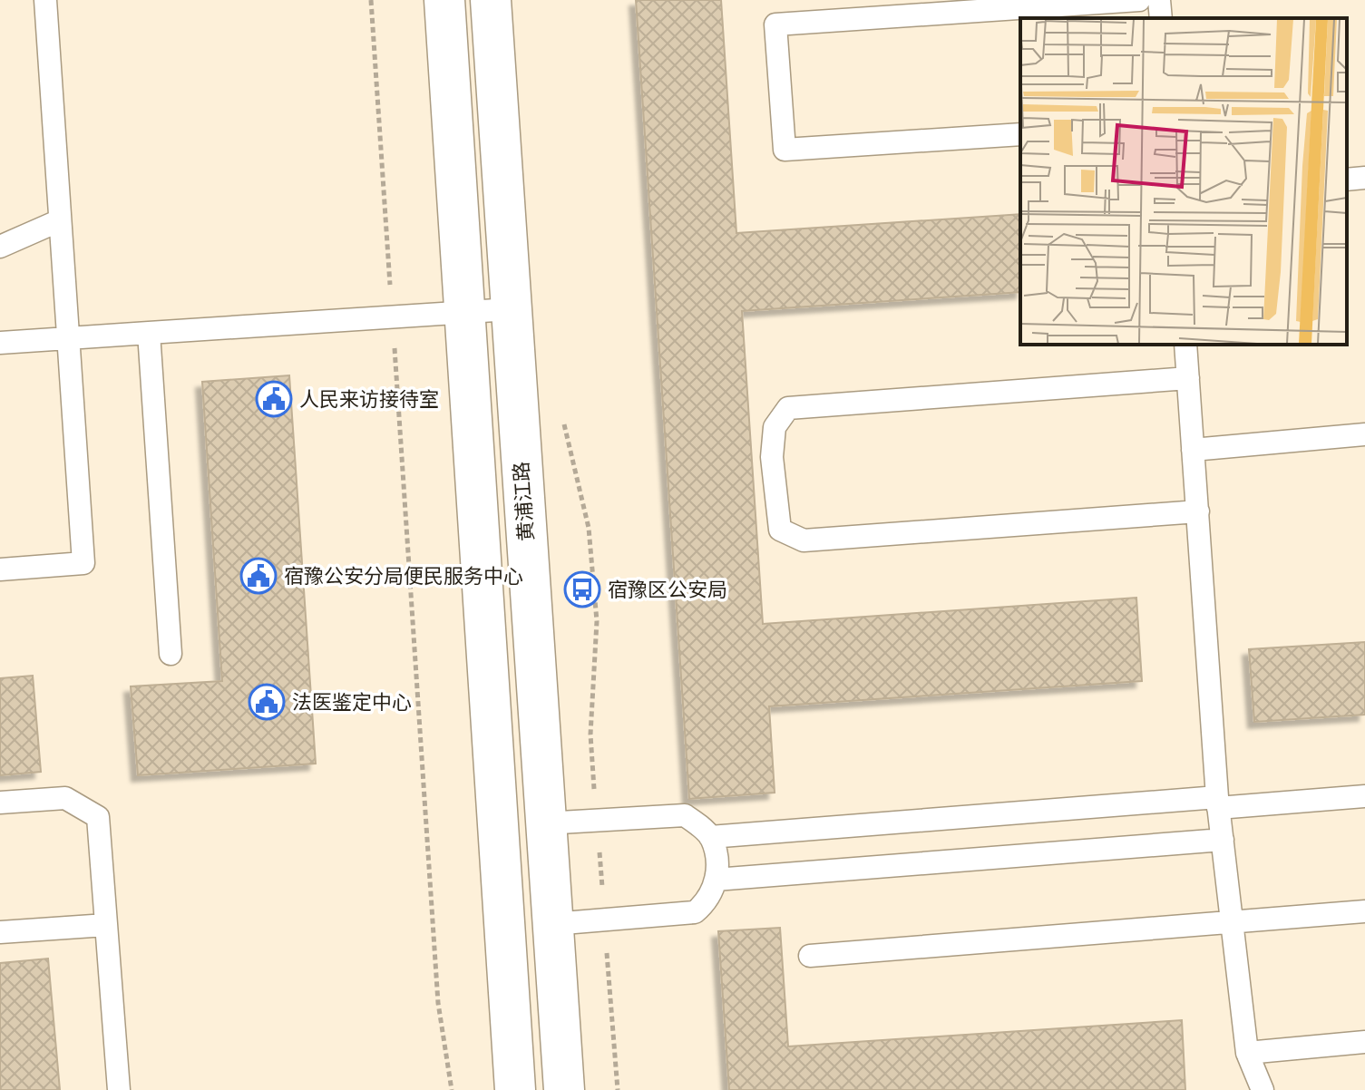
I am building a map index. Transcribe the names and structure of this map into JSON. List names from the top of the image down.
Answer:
{
  "streets": {
    "street": ["黄浦江路"]
  },
  "places": {
    "public building": ["人民来访接待室", "宿豫公安分局便民服务中心", "法医鉴定中心"],
    "bus stop": ["宿豫区公安局"]
  }
}
